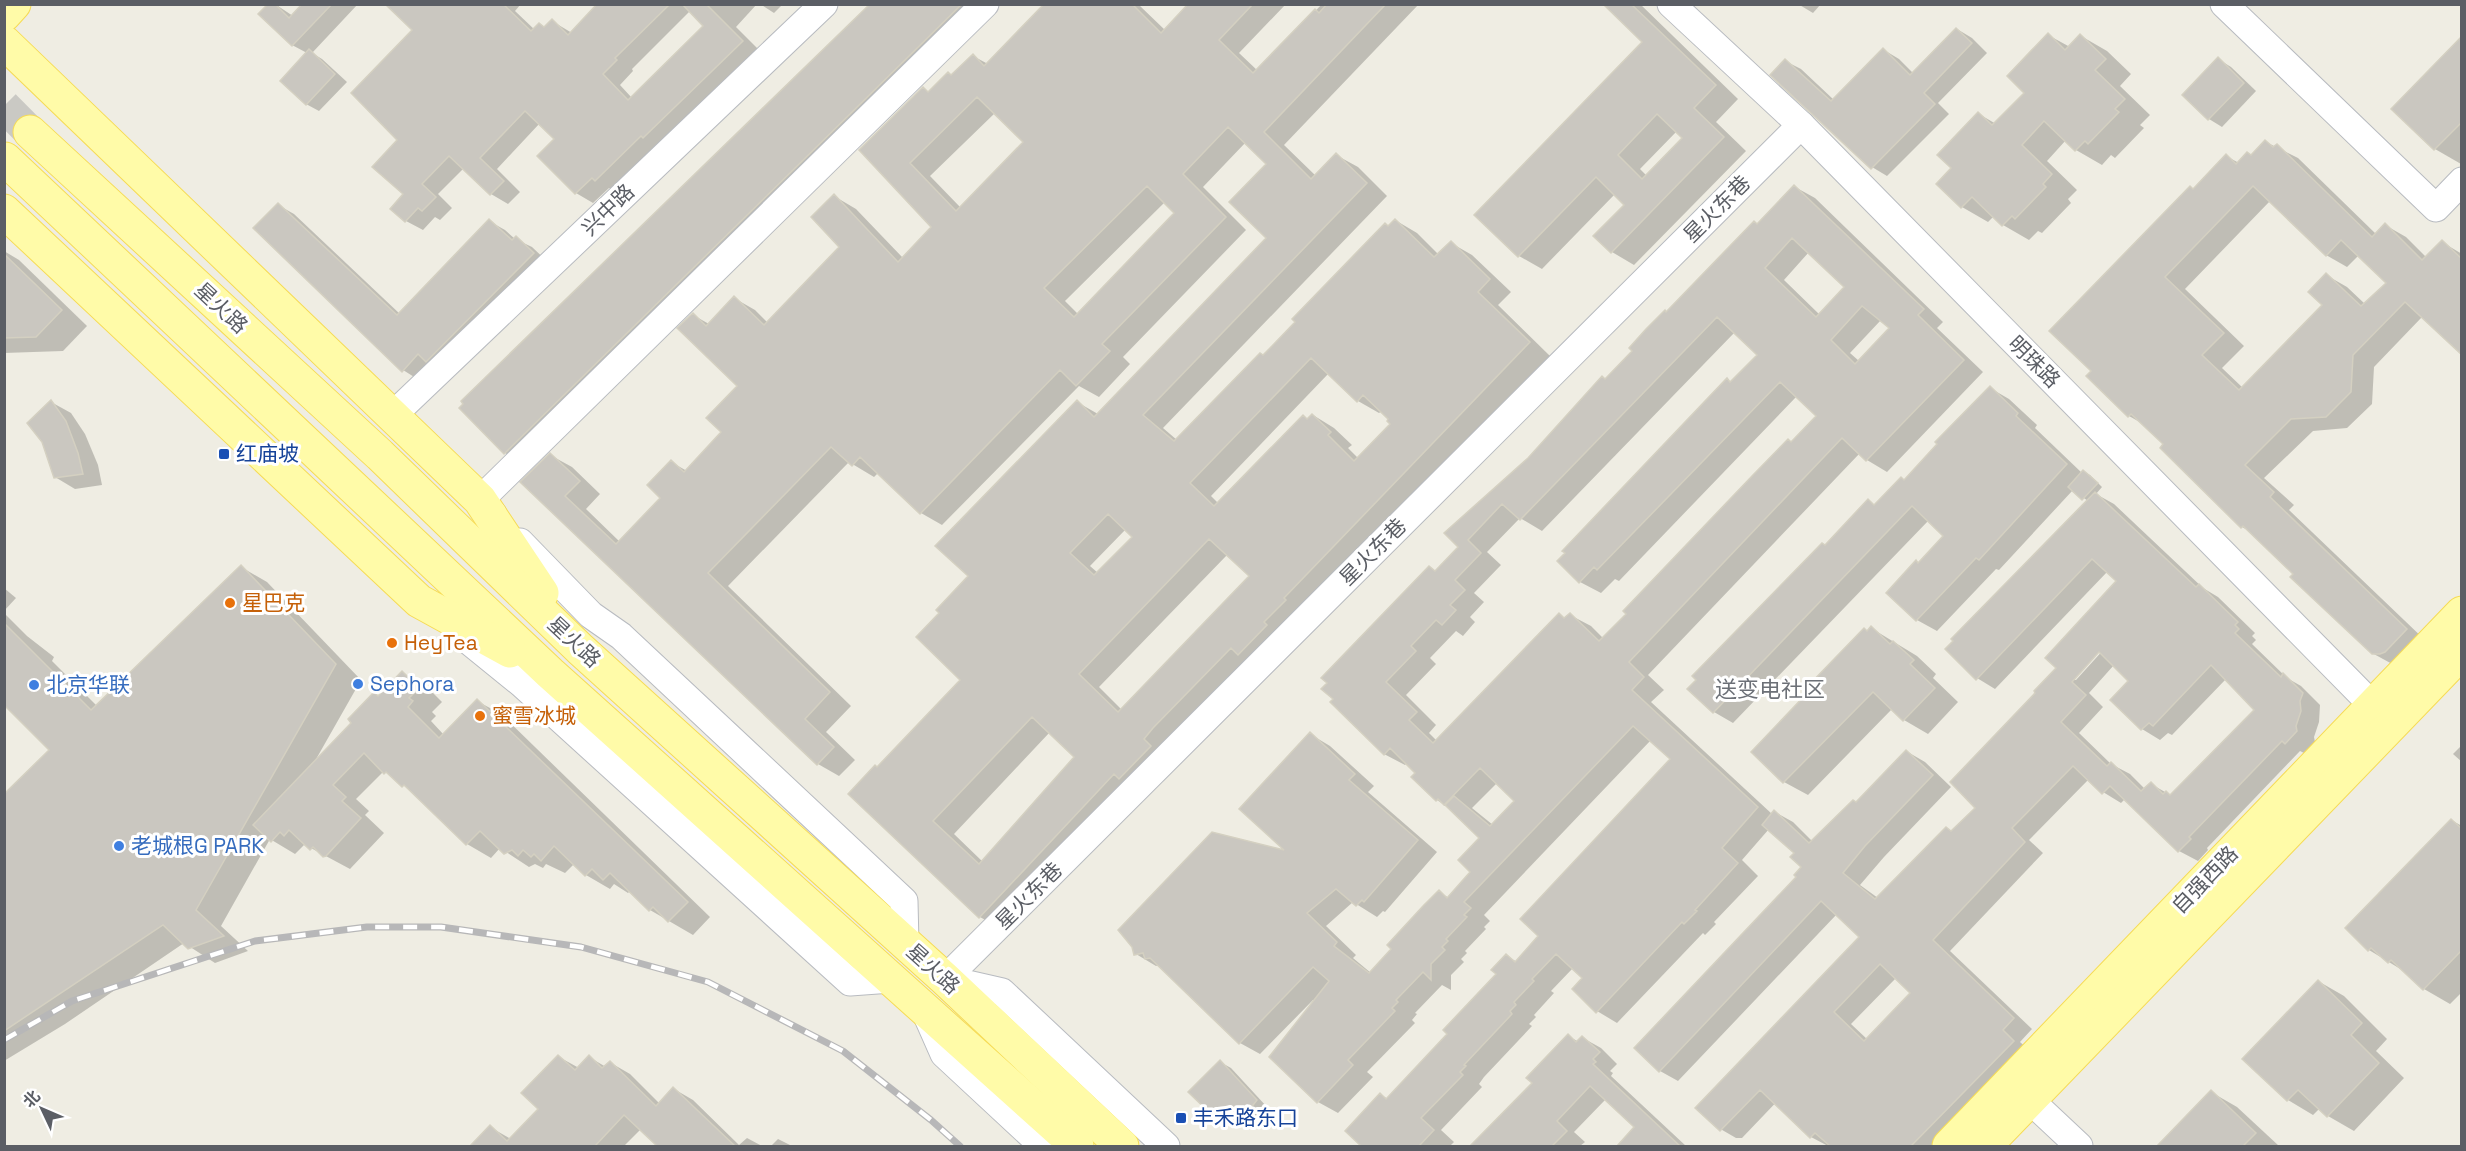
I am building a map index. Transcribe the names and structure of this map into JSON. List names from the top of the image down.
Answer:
{
  "streets": {
    "main road": ["星火路", "自强西路"],
    "street": ["星火东巷", "兴中路", "明珠路"]
  },
  "crossings": [
    ["星火东巷", "星火路"],
    ["星火东巷", "明珠路"],
    ["明珠路", "自强西路"]
  ],
  "districts": ["送变电社区"],
  "places": {
    "transit": ["红庙坡", "丰禾路东口"],
    "other": [
      "星巴克",
      "HeyTea",
      "Sephora",
      "北京华联",
      "蜜雪冰城",
      "老城根G PARK"
    ]
  },
  "north": "top left"
}
